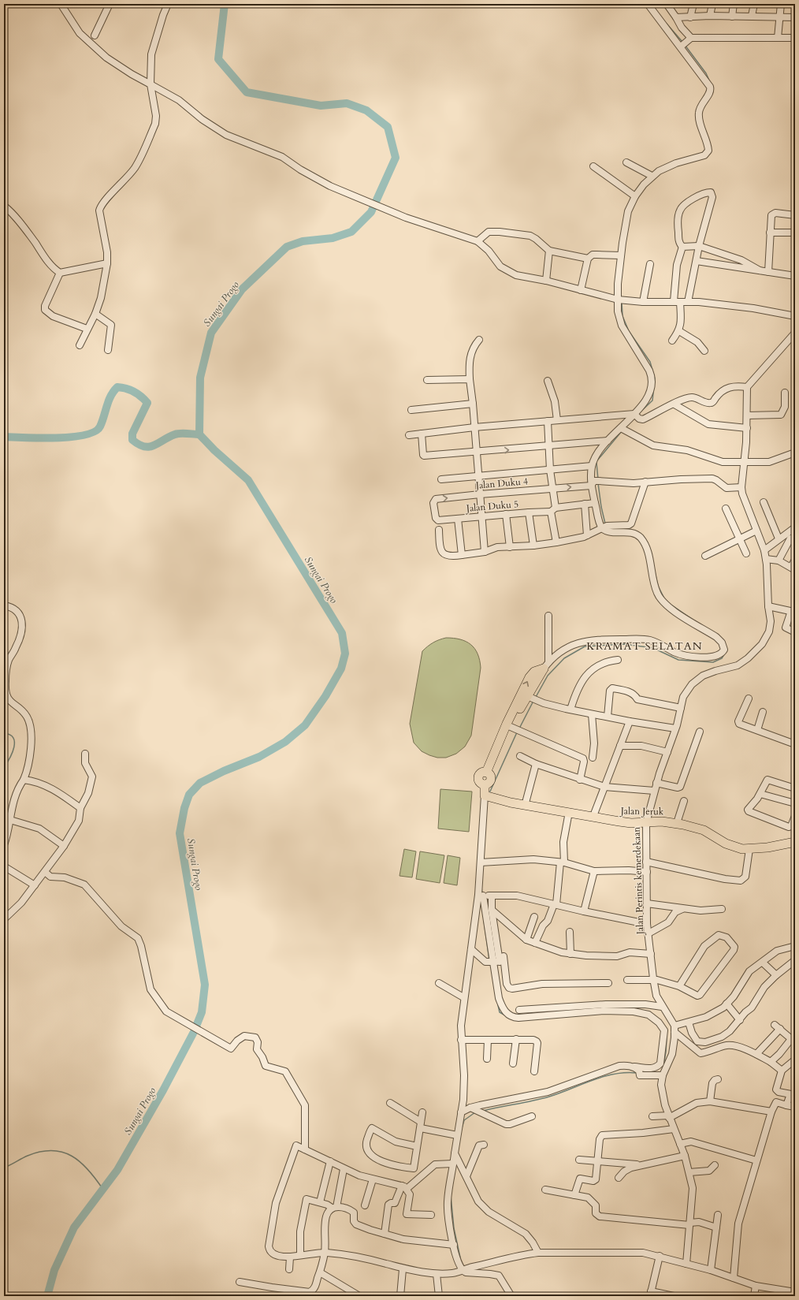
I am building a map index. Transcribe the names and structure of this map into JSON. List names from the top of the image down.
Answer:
{
  "streets": {
    "main road": ["Jalan Jeruk"],
    "street": ["Jalan Duku 4", "Jalan Duku 5", "Jalan Perintis kemerdekaan"]
  },
  "crossings": [
    ["Jalan Duku 4", "Jalan Duku 5"],
    ["Jalan Duku 4", "Jalan Perintis kemerdekaan"],
    ["Jalan Jeruk", "Jalan Perintis kemerdekaan"]
  ],
  "districts": ["KRAMAT SELATAN"],
  "water": ["Sungai Progo"]
}
